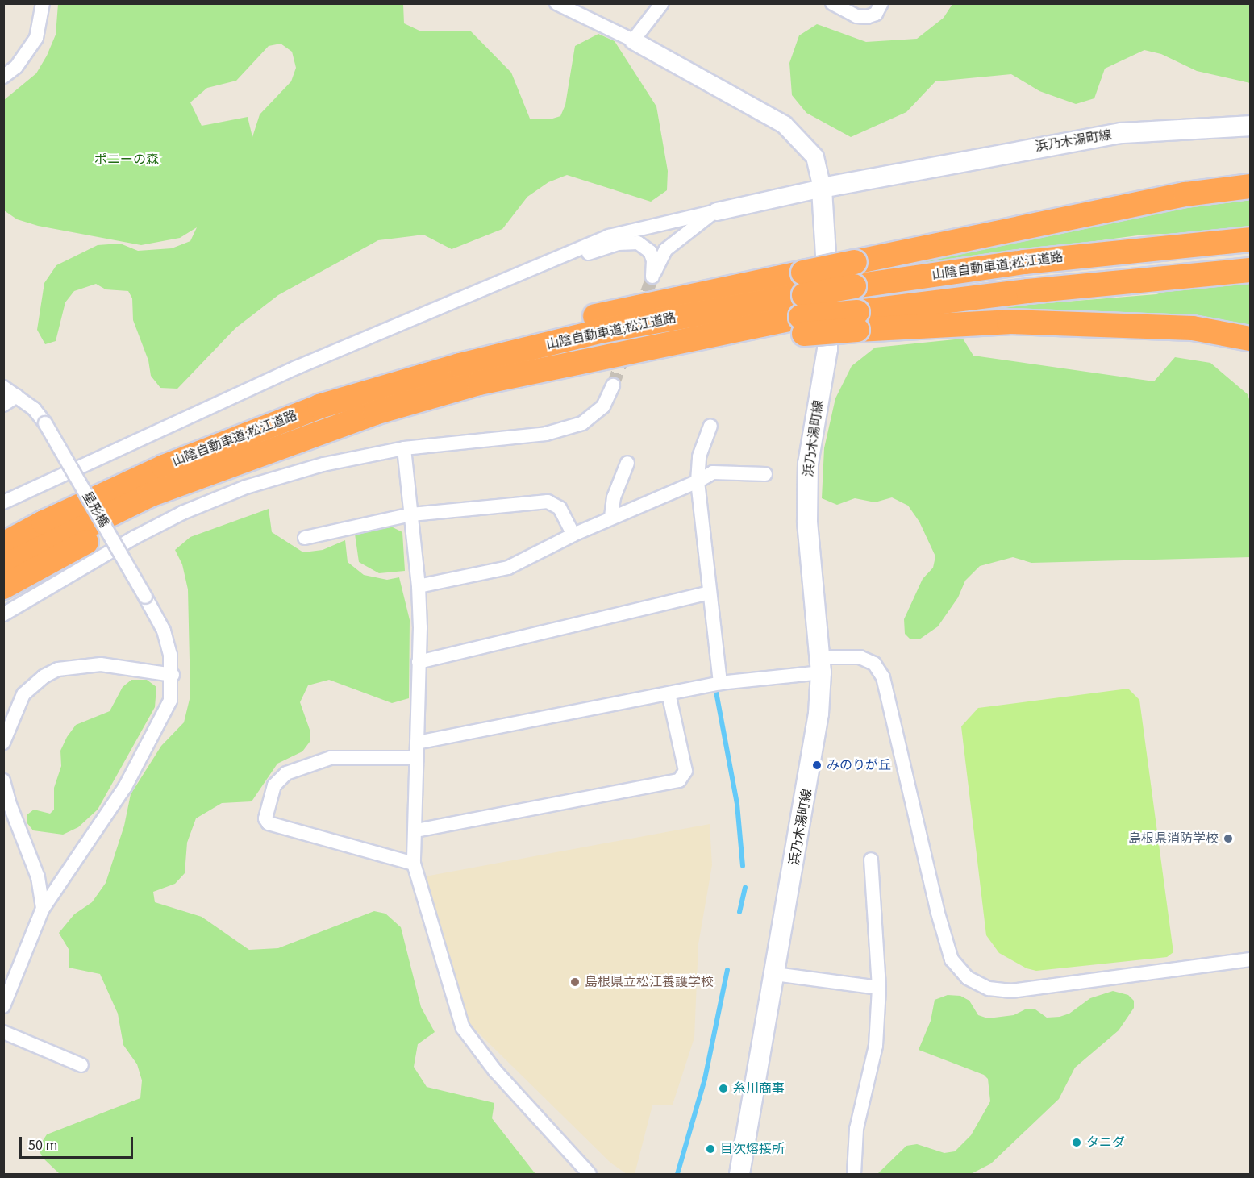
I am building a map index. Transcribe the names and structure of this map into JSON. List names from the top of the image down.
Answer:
{
  "streets": {
    "highway": ["山陰自動車道;松江道路"],
    "main road": ["浜乃木湯町線"],
    "street": ["星形橋"]
  },
  "parks": ["ポニーの森"],
  "places": [
    "みのりが丘",
    "島根県消防学校",
    "島根県立松江養護学校",
    "糸川商事",
    "タニダ",
    "目次熔接所"
  ],
  "scale_bar": "50 m"
}
